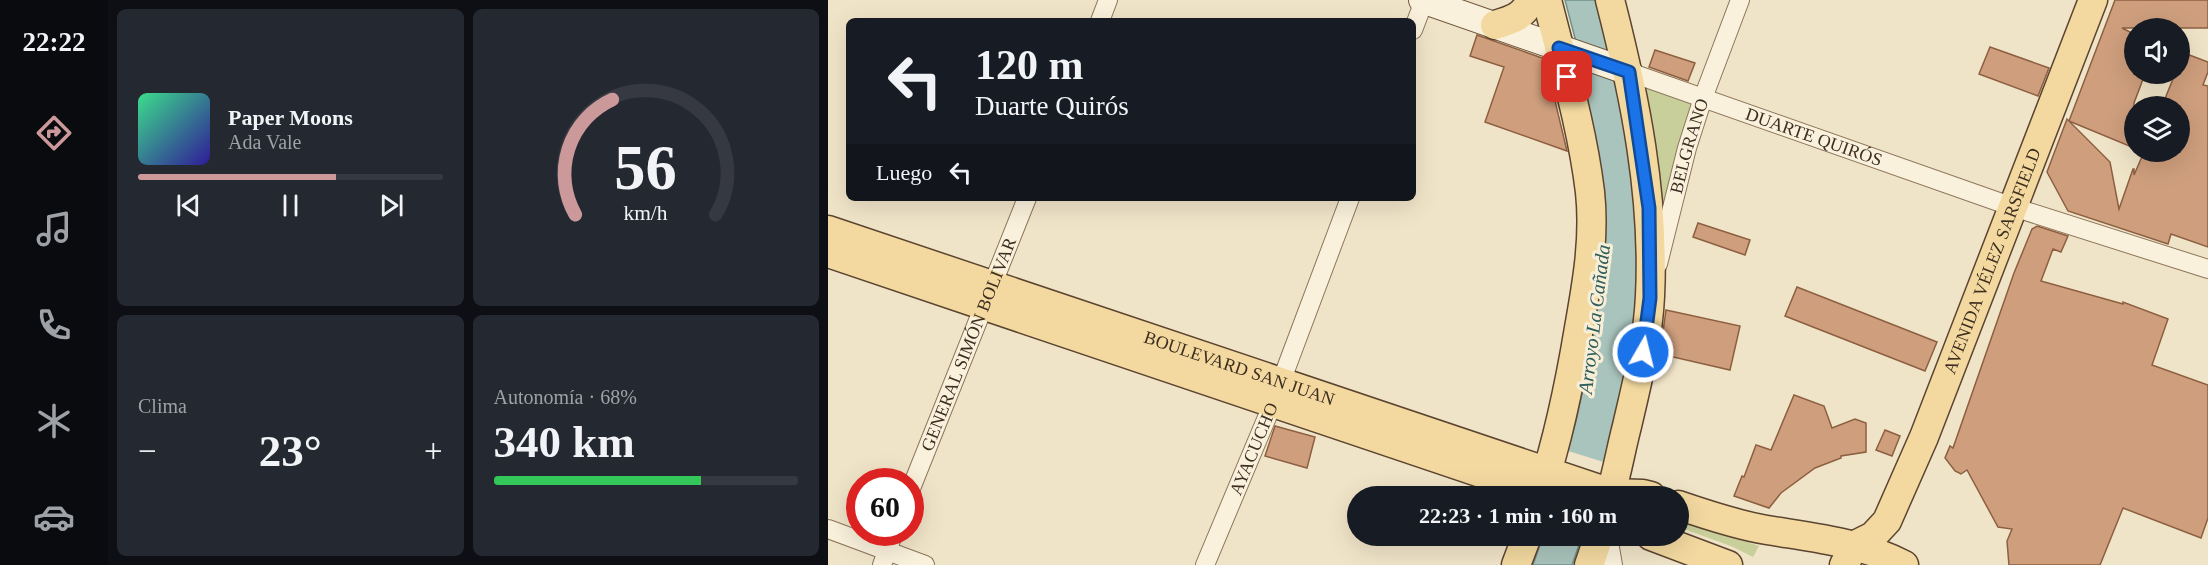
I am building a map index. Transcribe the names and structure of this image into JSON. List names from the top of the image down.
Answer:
{
  "streets": {
    "main road": ["DUARTE QUIRÓS", "AVENIDA VÉLEZ SARSFIELD", "BOULEVARD SAN JUAN"],
    "street": ["BELGRANO", "GENERAL SIMÓN BOLIVAR", "AYACUCHO"]
  },
  "crossings": [
    ["DUARTE QUIRÓS", "BELGRANO"],
    ["DUARTE QUIRÓS", "AVENIDA VÉLEZ SARSFIELD"],
    ["GENERAL SIMÓN BOLIVAR", "BOULEVARD SAN JUAN"],
    ["BOULEVARD SAN JUAN", "AYACUCHO"]
  ],
  "water": ["Arroyo La Cañada"],
  "page": {
    "tabs": "22:22",
    "turn": ["120 m", "Duarte Quirós"],
    "song": ["Paper Moons", "Ada Vale"],
    "then": "Luego",
    "tile": [
      "Clima",
      ["Autonomía · 68%", "340 km"]
    ],
    "heat": ["−", "23°", "+"],
    "limit": "60",
    "trip": "22:23 · 1 min · 160 m",
    "gauge": ["56", "km/h"]
  }
}
